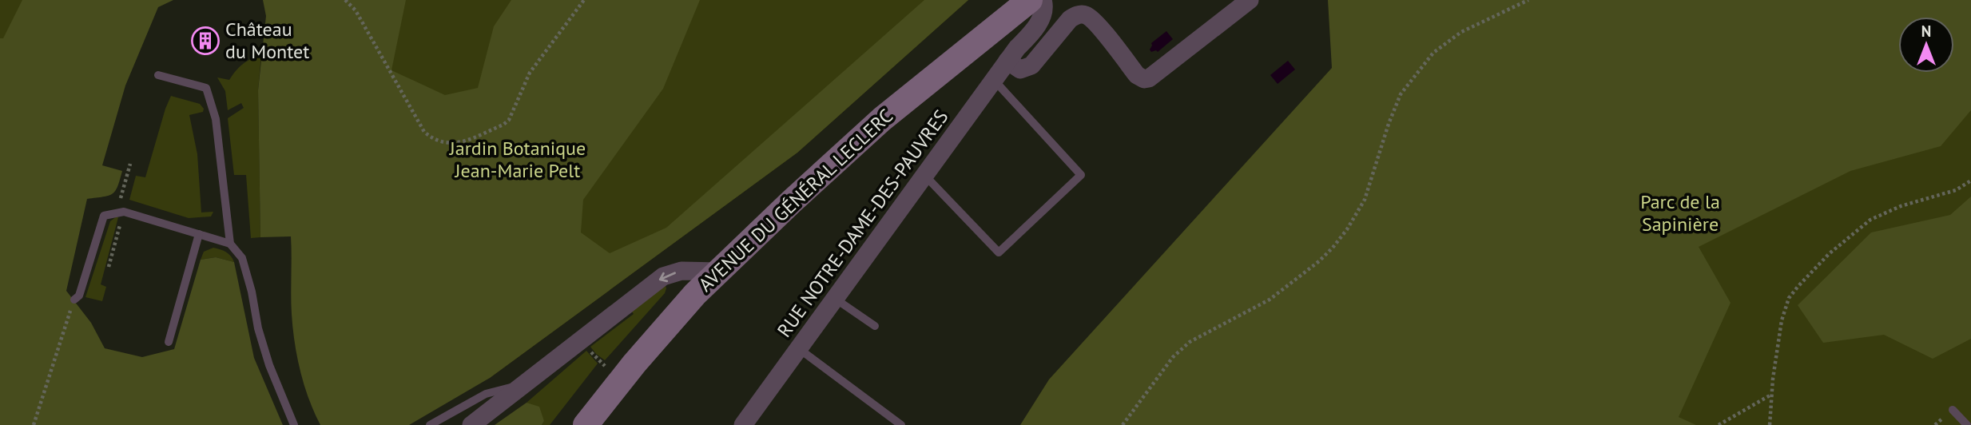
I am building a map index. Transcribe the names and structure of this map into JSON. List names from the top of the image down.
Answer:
{
  "streets": {
    "main road": ["AVENUE DU GÉNÉRAL LECLERC"],
    "street": ["RUE NOTRE-DAME-DES-PAUVRES"]
  },
  "parks": ["Jardin Botanique Jean-Marie Pelt", "Parc de la Sapinière"],
  "places": {
    "building": ["Château du Montet"]
  },
  "north": "top"
}
